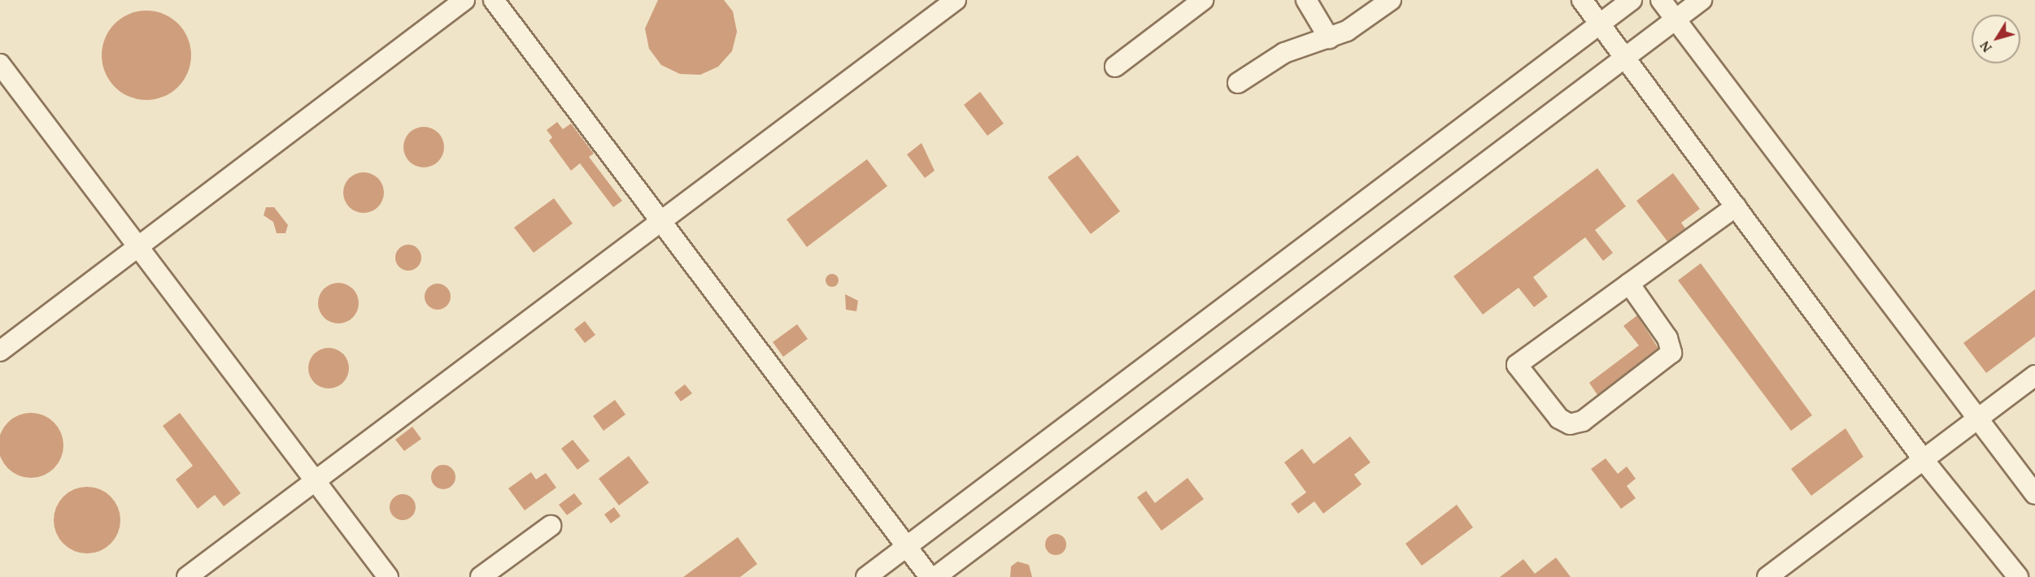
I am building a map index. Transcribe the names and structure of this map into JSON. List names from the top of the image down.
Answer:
{
  "north": "bottom left"
}
